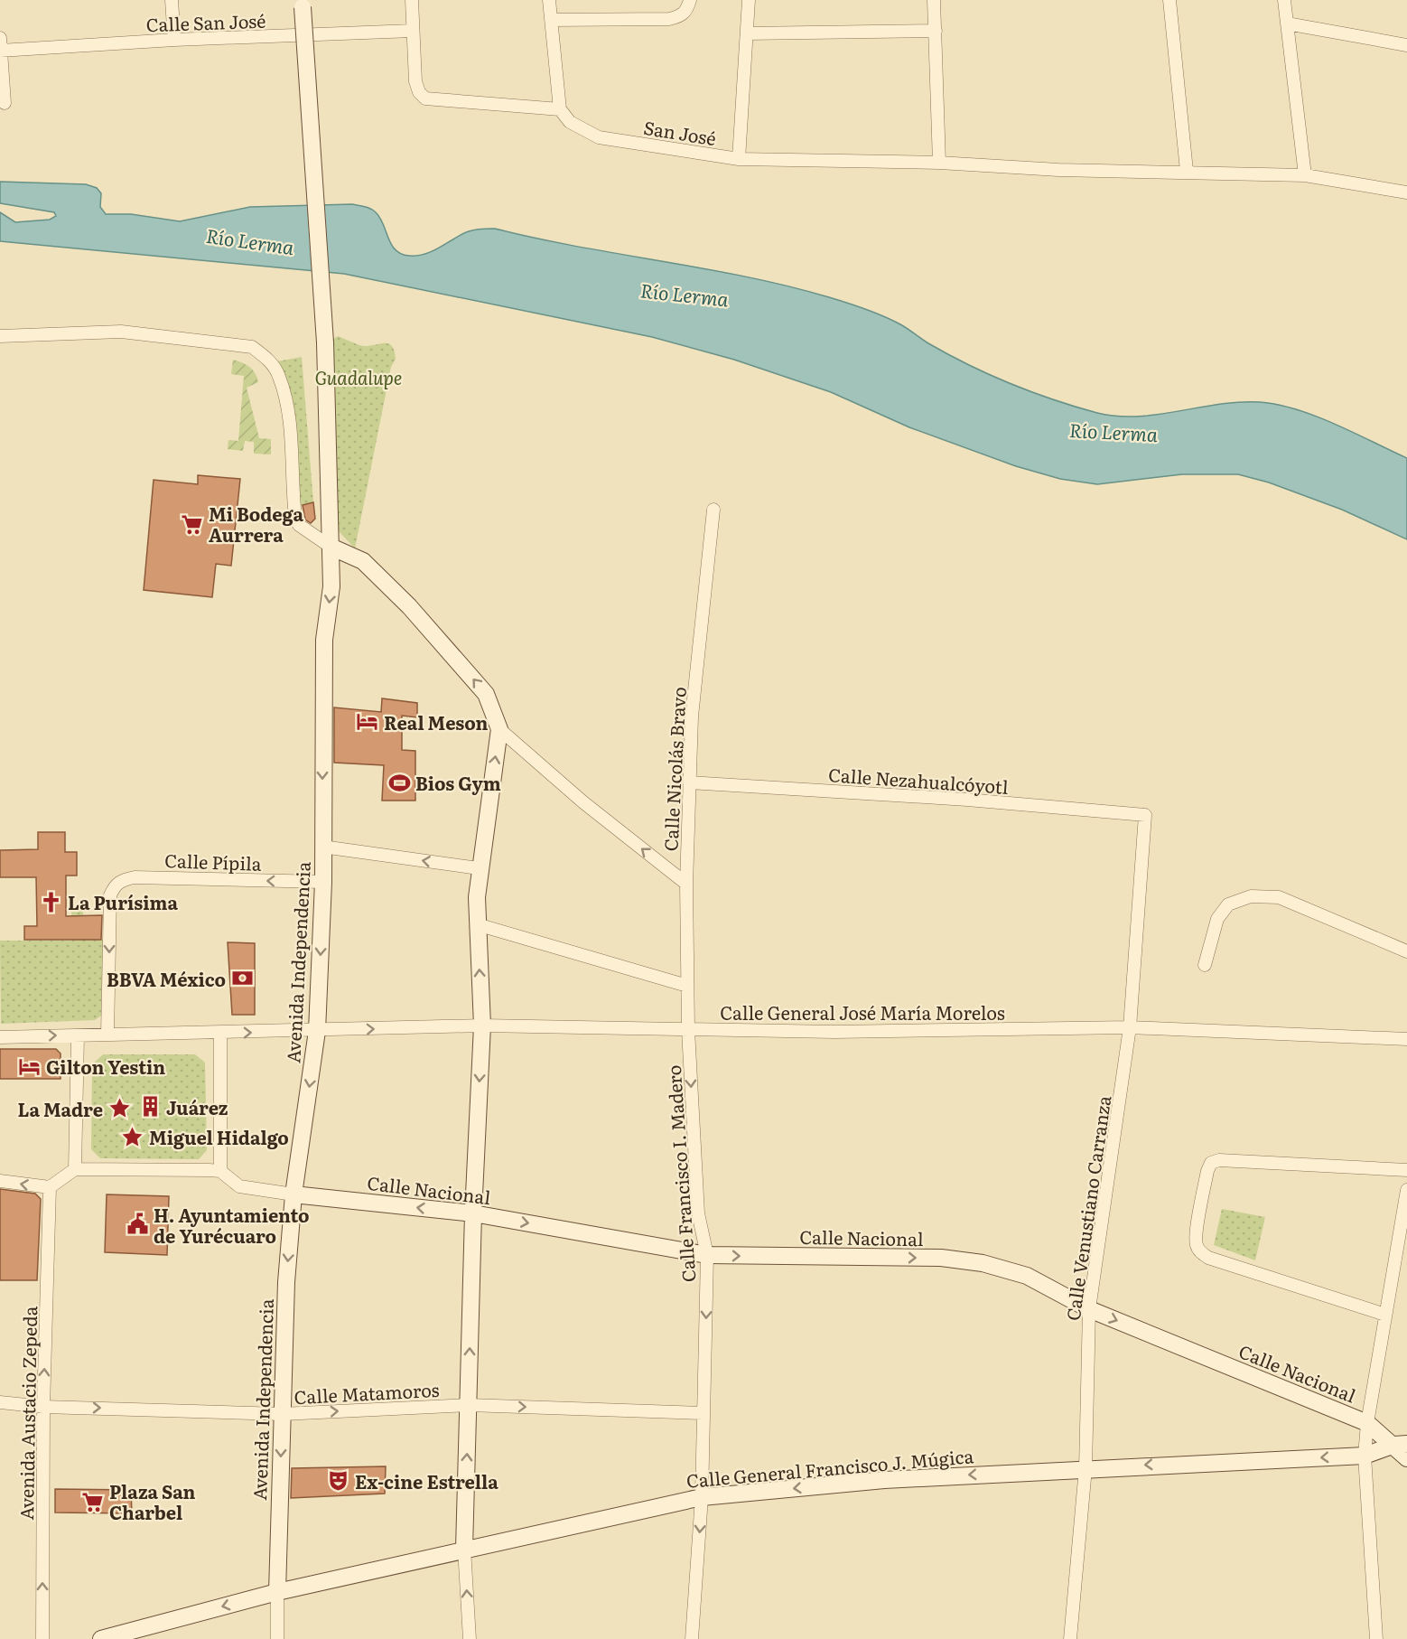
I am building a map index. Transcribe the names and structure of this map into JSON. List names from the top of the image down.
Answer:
{
  "streets": {
    "street": [
      "Calle San José",
      "San José",
      "Calle Nicolás Bravo",
      "Calle Nezahualcóyotl",
      "Calle Pípila",
      "Avenida Independencia",
      "Calle General José María Morelos",
      "Calle Francisco I. Madero",
      "Calle Nacional",
      "Calle Venustiano Carranza",
      "Calle Matamoros",
      "Avenida Austacio Zepeda",
      "Calle General Francisco J. Múgica"
    ]
  },
  "crossings": [
    ["Calle Nicolás Bravo", "Calle Nezahualcóyotl"],
    ["Calle Nicolás Bravo", "Calle General José María Morelos"],
    ["Calle Nicolás Bravo", "Calle Francisco I. Madero"],
    ["Calle Nezahualcóyotl", "Calle Venustiano Carranza"],
    ["Calle Pípila", "Avenida Independencia"],
    ["Calle Pípila", "Calle General José María Morelos"],
    ["Avenida Independencia", "Calle General José María Morelos"],
    ["Avenida Independencia", "Calle Nacional"],
    ["Avenida Independencia", "Calle Matamoros"],
    ["Avenida Independencia", "Calle General Francisco J. Múgica"],
    ["Calle General José María Morelos", "Calle Francisco I. Madero"],
    ["Calle General José María Morelos", "Calle Venustiano Carranza"],
    ["Calle Francisco I. Madero", "Calle Nacional"],
    ["Calle Francisco I. Madero", "Calle Matamoros"],
    ["Calle Francisco I. Madero", "Calle General Francisco J. Múgica"],
    ["Calle Nacional", "Calle Venustiano Carranza"],
    ["Calle Nacional", "Calle General Francisco J. Múgica"],
    ["Calle Venustiano Carranza", "Calle General Francisco J. Múgica"],
    ["Calle Matamoros", "Avenida Austacio Zepeda"]
  ],
  "one_way": [
    "Avenida Independencia",
    "Calle Francisco I. Madero",
    "Calle Matamoros",
    "Avenida Austacio Zepeda",
    "Calle General Francisco J. Múgica"
  ],
  "water": ["Río Lerma"],
  "parks": ["Guadalupe"],
  "places": {
    "supermarket": ["Mi Bodega Aurrera", "Plaza San Charbel"],
    "hotel": ["Real Meson", "Gilton Yestin"],
    "sports": ["Bios Gym"],
    "church": ["La Purísima"],
    "bank": ["BBVA México"],
    "building": ["Juárez"],
    "place": ["La Madre", "Miguel Hidalgo"],
    "public building": ["H. Ayuntamiento de Yurécuaro"],
    "theatre": ["Ex-cine Estrella"]
  }
}
